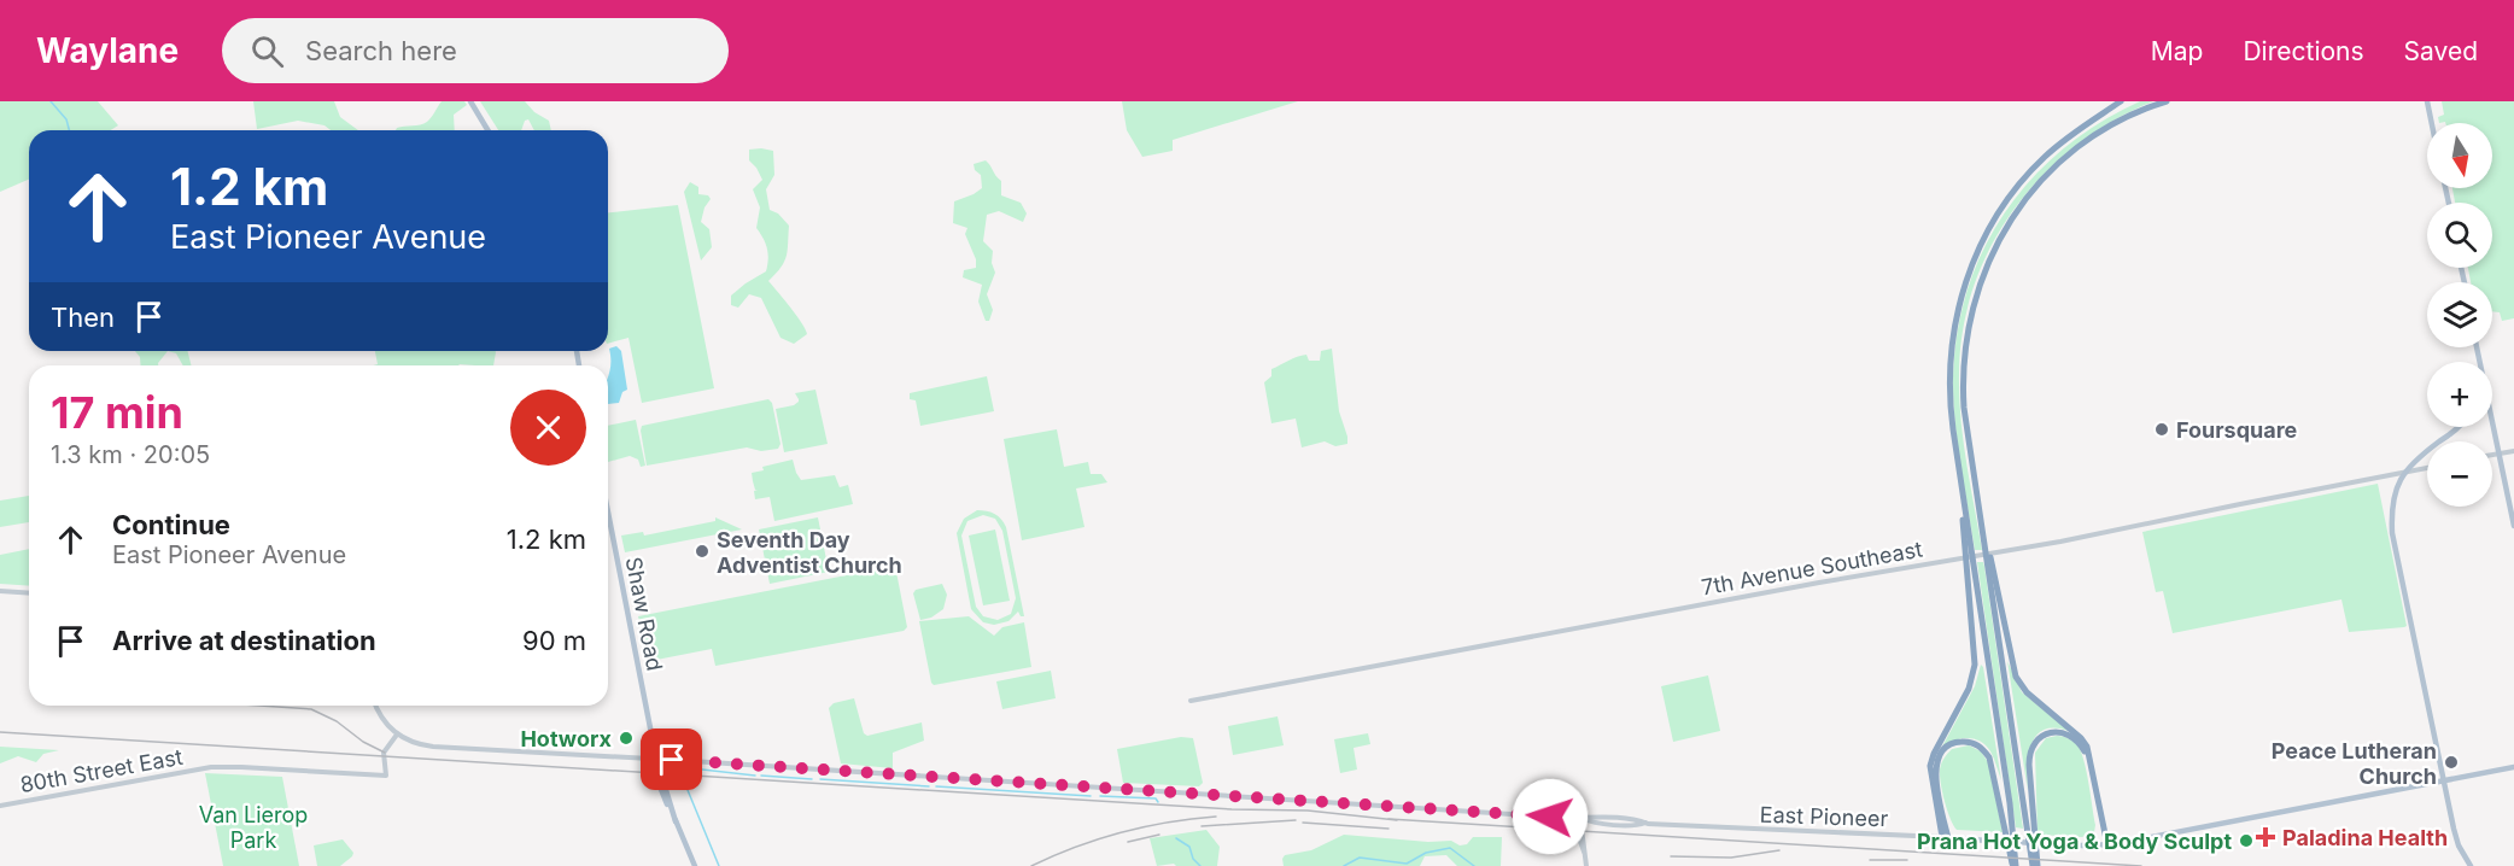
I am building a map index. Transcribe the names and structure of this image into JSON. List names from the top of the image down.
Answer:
{
  "streets": {
    "main road": ["Shaw Road", "East Pioneer"],
    "street": ["7th Avenue Southeast", "80th Street East"]
  },
  "crossings": [
    ["Shaw Road", "East Pioneer"]
  ],
  "parks": ["Van Lierop Park"],
  "places": {
    "other": [
      "Foursquare",
      "Seventh Day Adventist Church",
      "Hotworx",
      "Peace Lutheran Church",
      "Prana Hot Yoga & Body Sculpt"
    ],
    "health": ["Paladina Health"]
  },
  "north": "bottom",
  "page": {
    "header": "Waylane",
    "search": "Search here",
    "nav": ["Map", "Directions", "Saved"],
    "map_buttons": ["+", "−"],
    "turn": ["1.2 km", "East Pioneer Avenue"],
    "then": "Then",
    "heading": ["17 min", "1.3 km · 20:05"],
    "list": [
      {
        "name": "Continue",
        "note": "East Pioneer Avenue",
        "value": "1.2 km"
      },
      {
        "name": "Arrive at destination",
        "value": "90 m"
      }
    ]
  }
}
